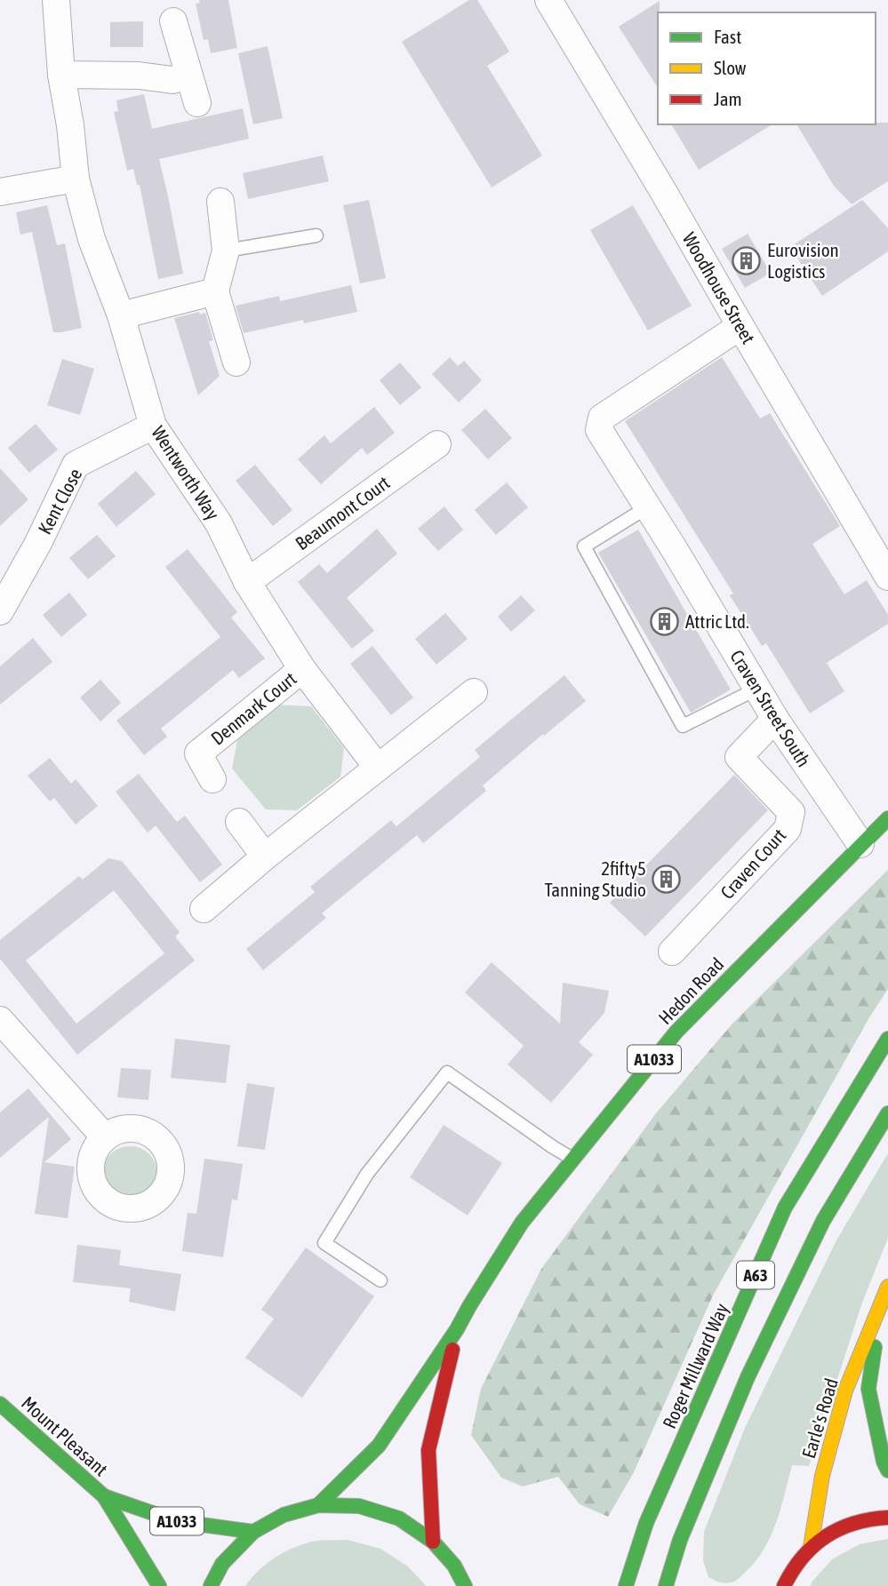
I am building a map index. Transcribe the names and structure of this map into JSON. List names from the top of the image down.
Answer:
{
  "streets": {
    "highway": [
      "Hedon Road",
      "A1033",
      "A63",
      "Roger Millward Way",
      "Earle's Road",
      "Mount Pleasant"
    ],
    "street": [
      "Woodhouse Street",
      "Wentworth Way",
      "Kent Close",
      "Beaumont Court",
      "Denmark Court",
      "Craven Street South",
      "Craven Court"
    ]
  },
  "crossings": [
    ["Woodhouse Street", "Craven Street South"],
    ["Wentworth Way", "Kent Close"],
    ["Wentworth Way", "Beaumont Court"],
    ["Wentworth Way", "Denmark Court"],
    ["Craven Street South", "Craven Court"],
    ["Craven Street South", "Hedon Road"],
    ["Hedon Road", "A1033"],
    ["A1033", "Mount Pleasant"]
  ],
  "places": {
    "building": ["Eurovision Logistics", "Attric Ltd.", "2fifty5 Tanning Studio"]
  },
  "legend": ["Fast", "Slow", "Jam"]
}
